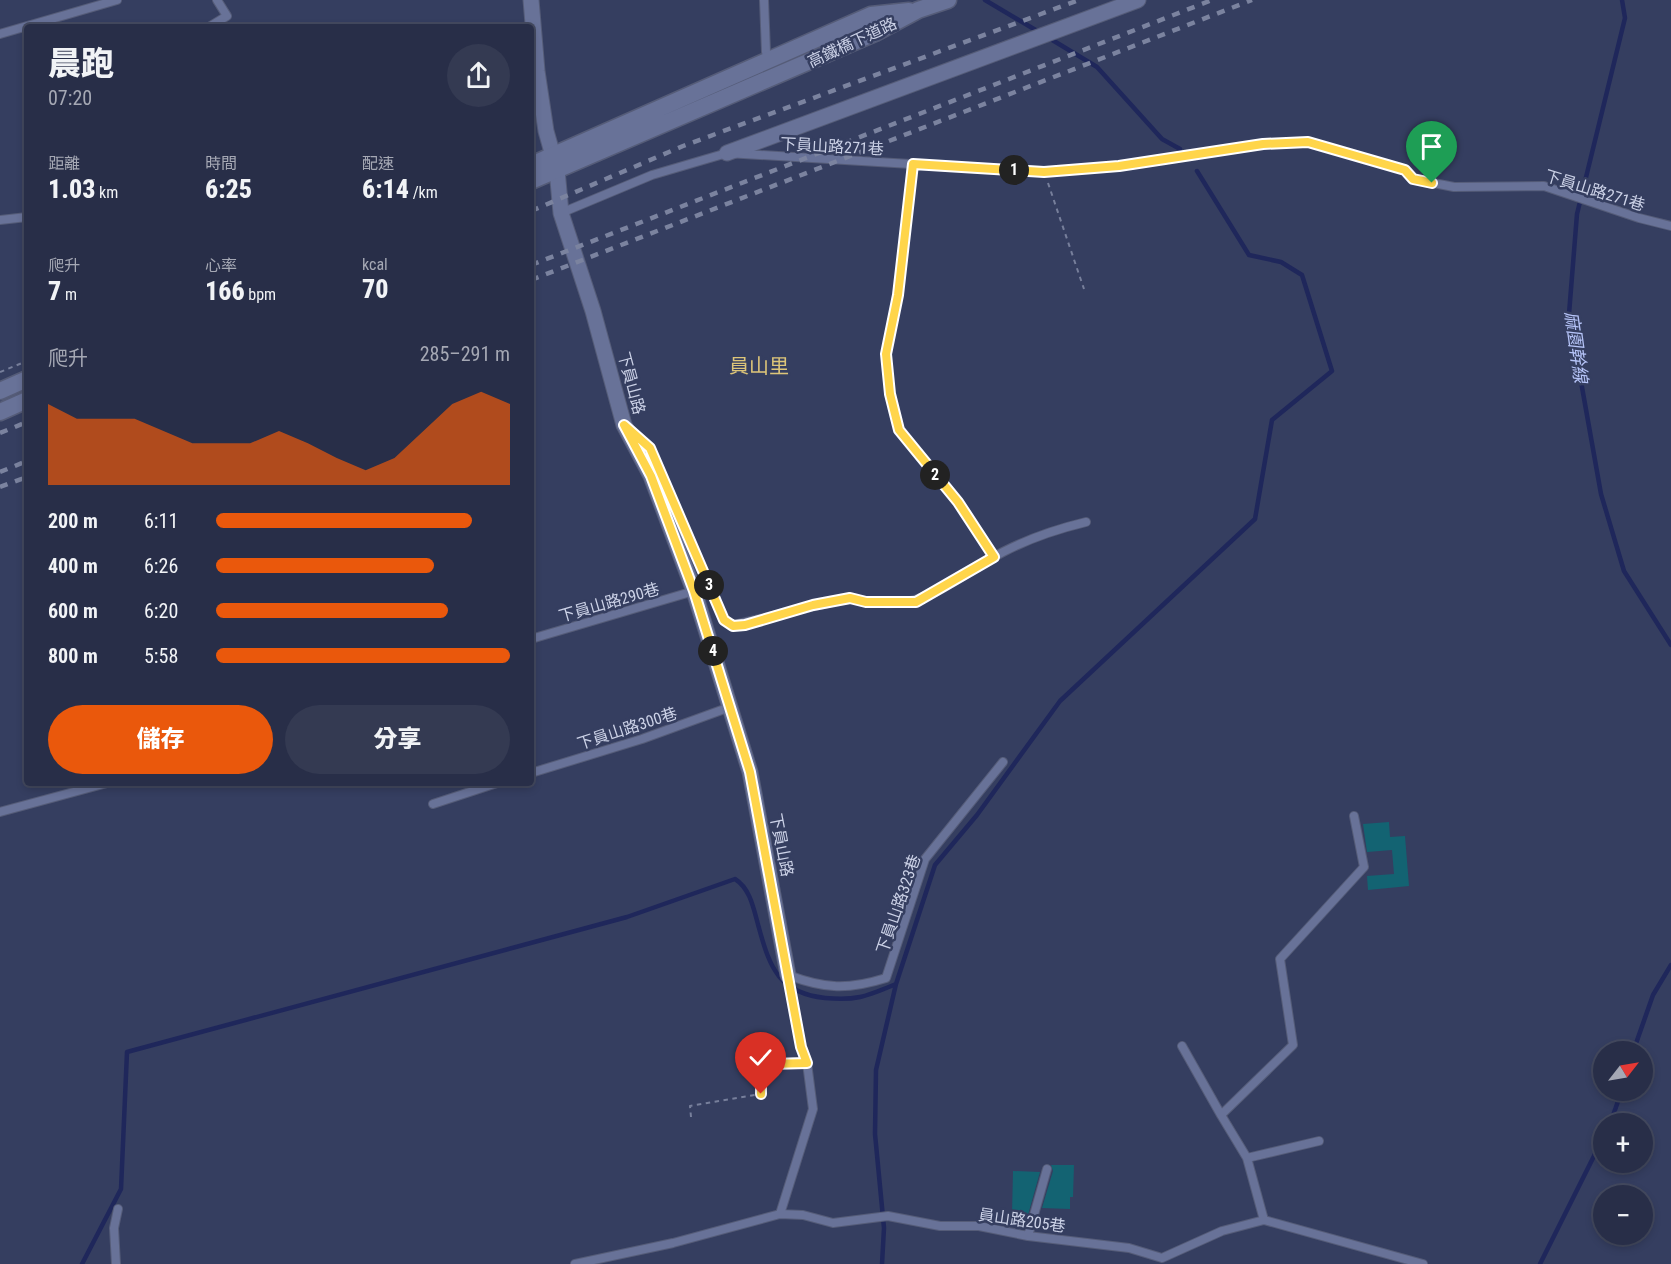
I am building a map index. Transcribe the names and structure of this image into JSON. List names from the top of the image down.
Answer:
{
  "streets": {
    "street": ["高鐵橋下道路", "下員山路"],
    "lane": [
      "下員山路271巷",
      "下員山路290巷",
      "下員山路300巷",
      "下員山路323巷",
      "員山路205巷"
    ]
  },
  "crossings": [
    ["高鐵橋下道路", "下員山路"],
    ["下員山路271巷", "下員山路"],
    ["下員山路", "下員山路290巷"],
    ["下員山路", "下員山路300巷"],
    ["下員山路", "下員山路323巷"]
  ],
  "districts": ["員山里"],
  "water": ["麻園幹線"],
  "north": "top right",
  "page": {
    "heading": ["晨跑", "07:20"],
    "stats": [
      ["距離", "1.03 km"],
      ["時間", "6:25"],
      ["配速", "6:14 /km"],
      ["爬升", "7 m"],
      ["心率", "166 bpm"],
      ["kcal", "70"]
    ],
    "pins": [
      "1",
      "2",
      "3",
      "4"
    ],
    "chart": ["爬升", "285–291 m"],
    "list": [
      {
        "name": "200 m",
        "note": "6:11"
      },
      {
        "name": "400 m",
        "note": "6:26"
      },
      {
        "name": "600 m",
        "note": "6:20"
      },
      {
        "name": "800 m",
        "note": "5:58"
      }
    ],
    "buttons": ["儲存", "分享"],
    "map_buttons": ["+", "−"]
  }
}
